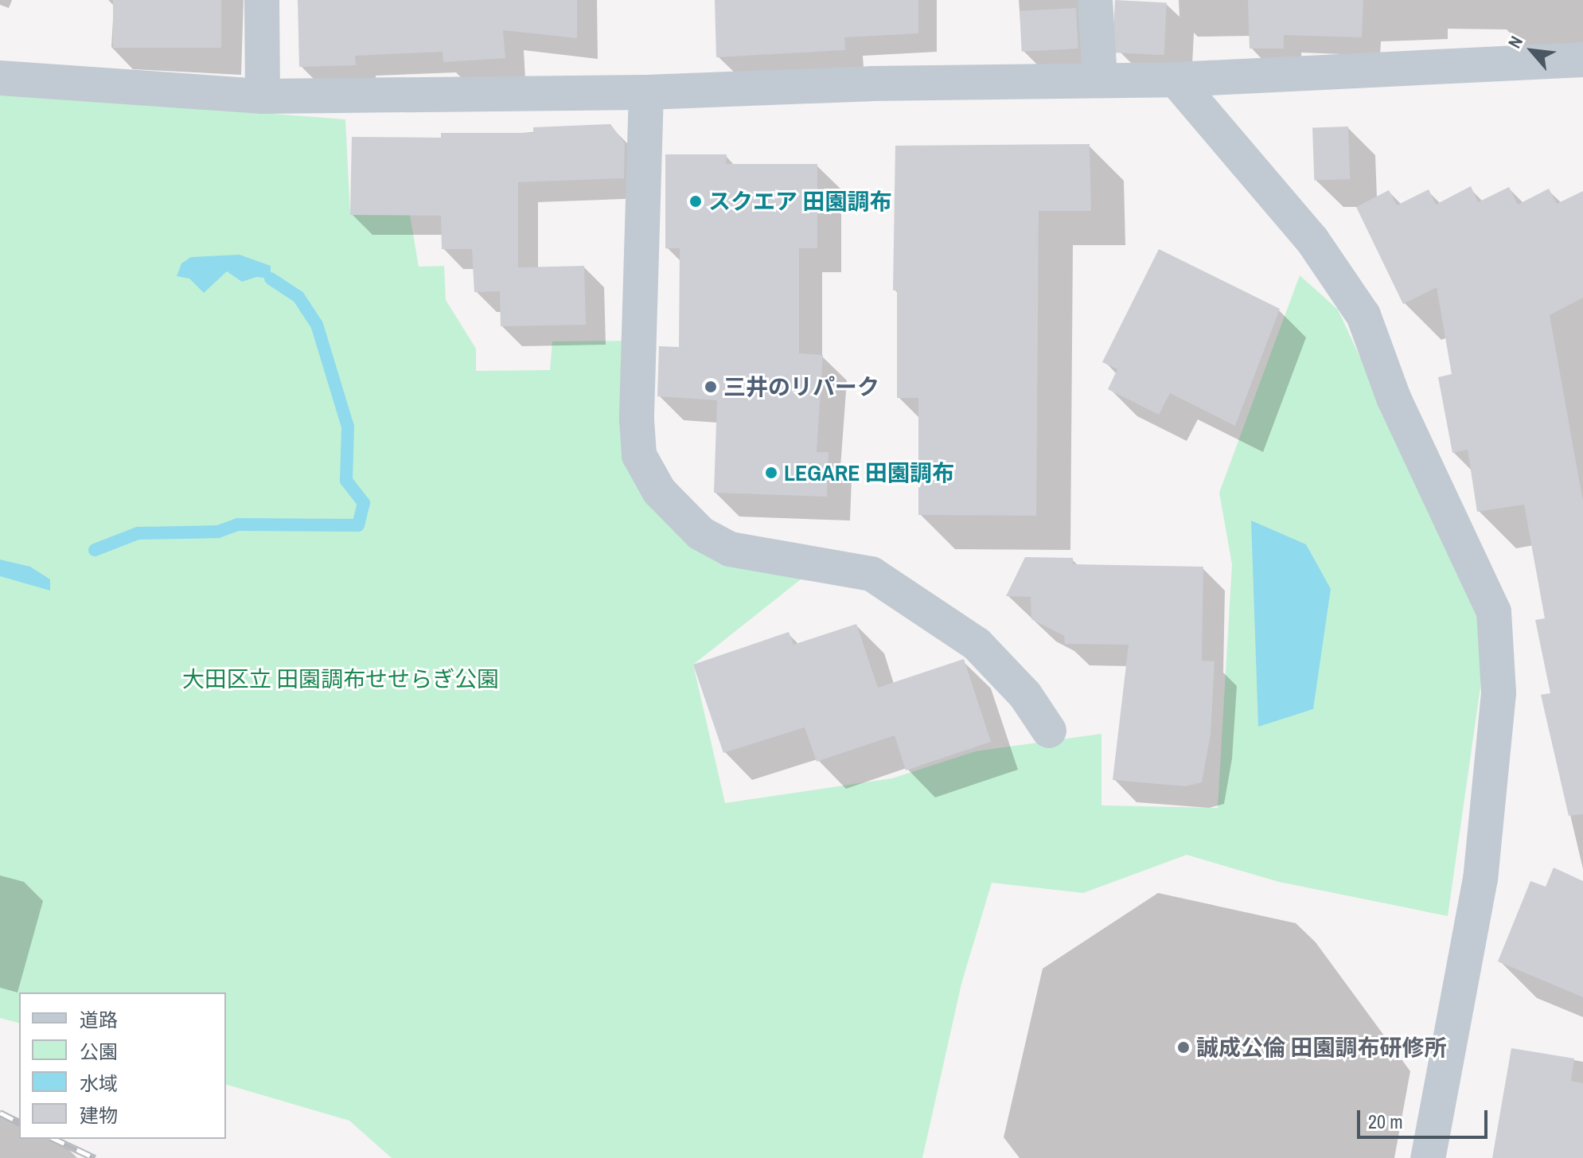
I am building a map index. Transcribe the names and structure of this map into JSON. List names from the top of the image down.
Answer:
{
  "parks": ["大田区立 田園調布せせらぎ公園"],
  "places": [
    "スクエア 田園調布",
    "三井のリパーク",
    "LEGARE 田園調布",
    "誠成公倫 田園調布研修所"
  ],
  "legend": [
    "道路",
    "公園",
    "水域",
    "建物"
  ],
  "scale_bar": "20 m",
  "north": "top left"
}
